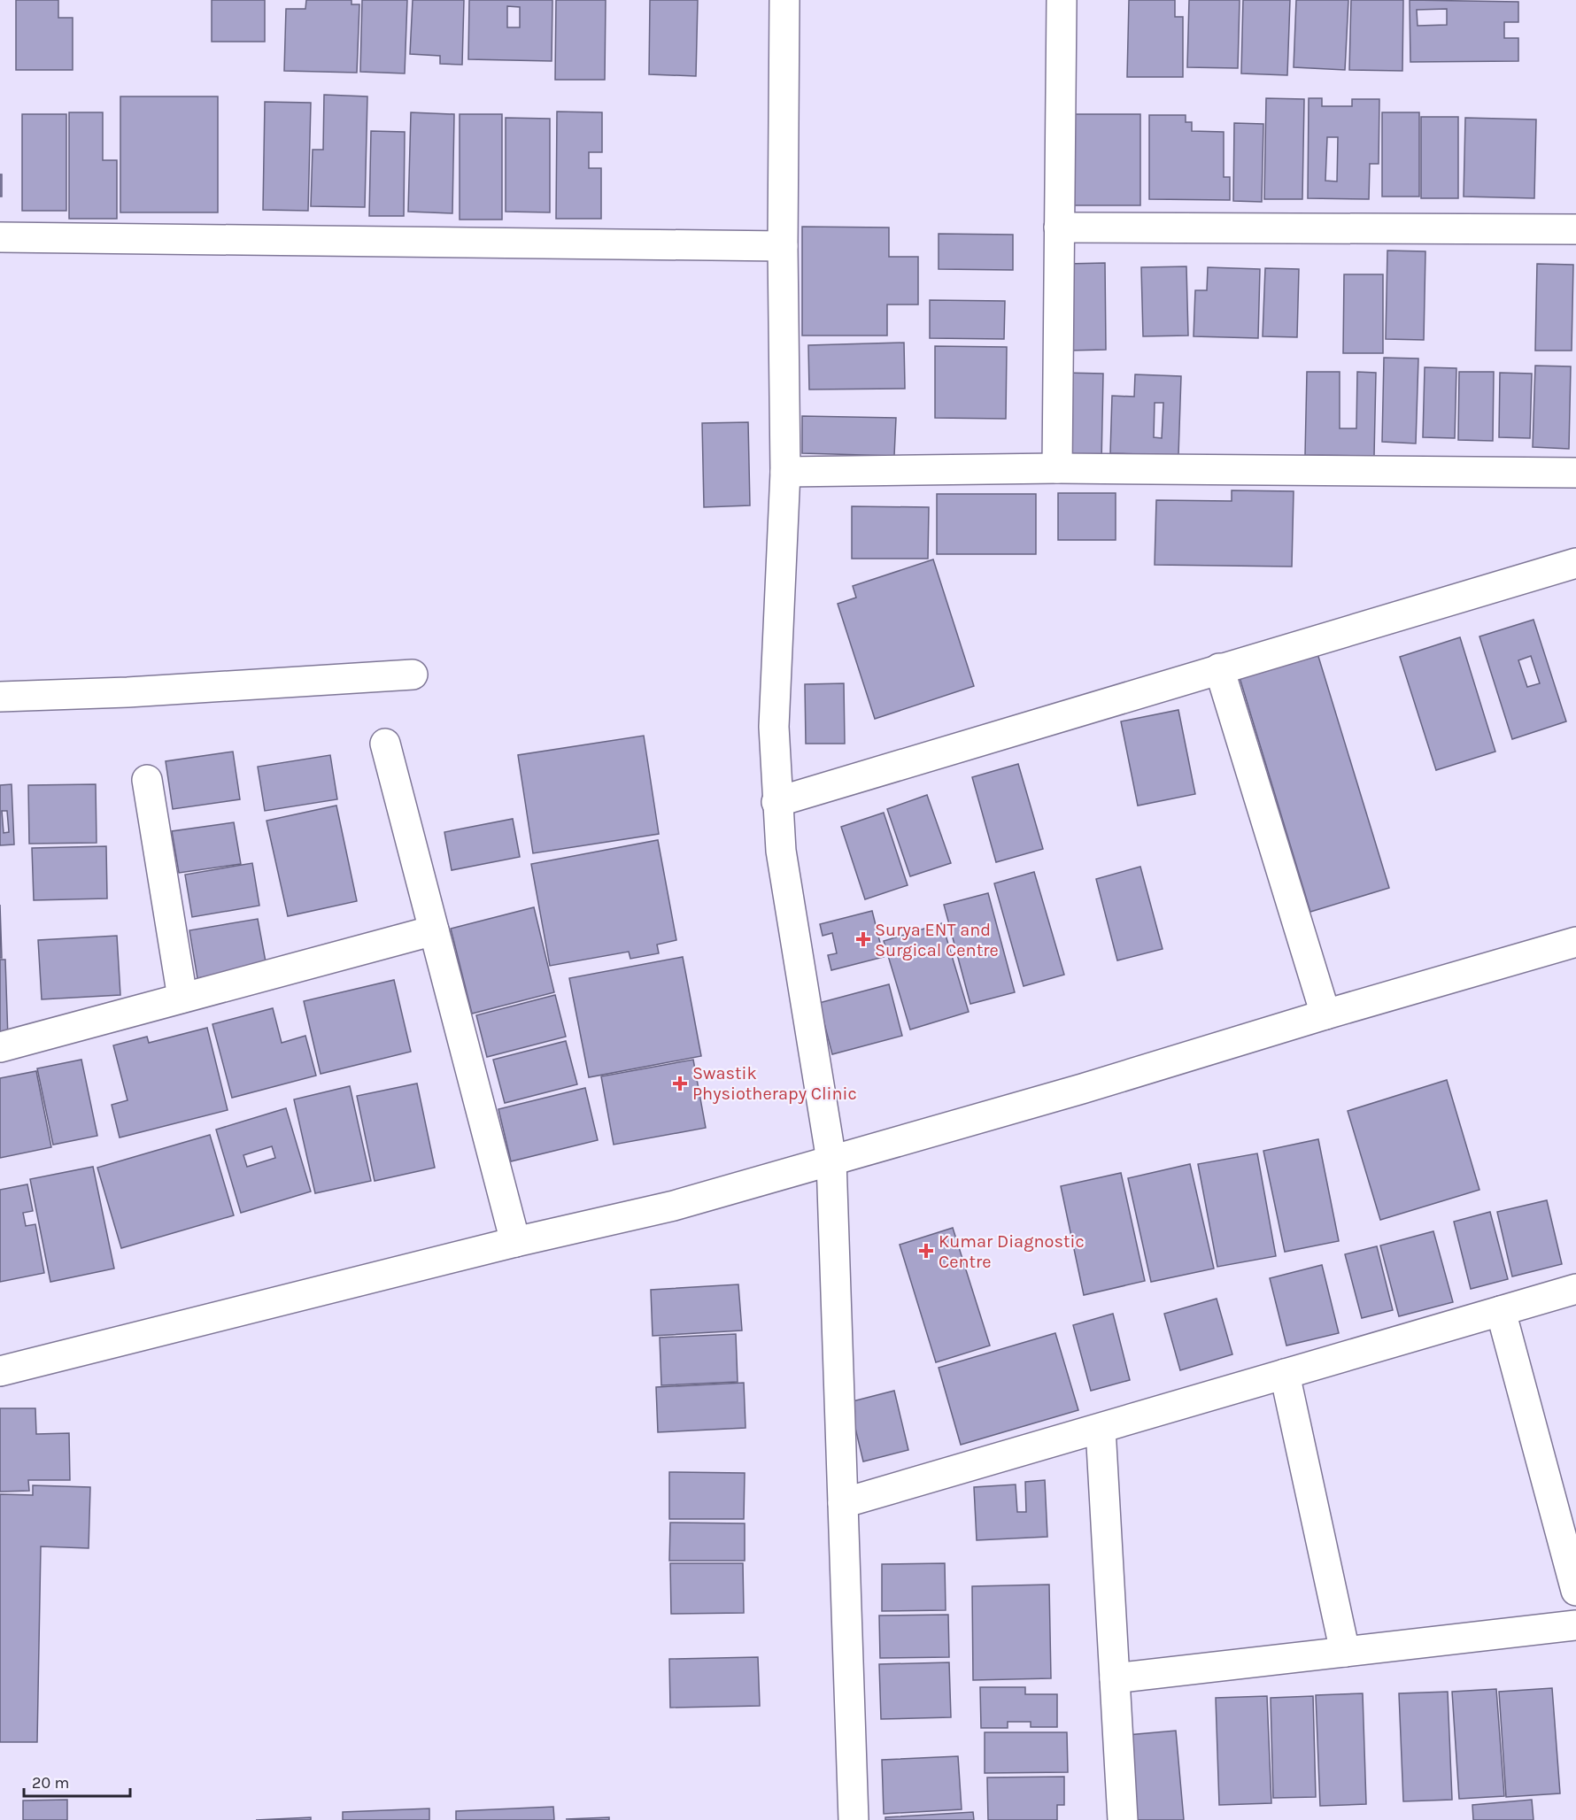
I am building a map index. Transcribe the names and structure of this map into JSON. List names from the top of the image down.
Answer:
{
  "places": {
    "health": ["Surya ENT and Surgical Centre", "Swastik Physiotherapy Clinic", "Kumar Diagnostic Centre"]
  },
  "scale_bar": "20 m"
}
